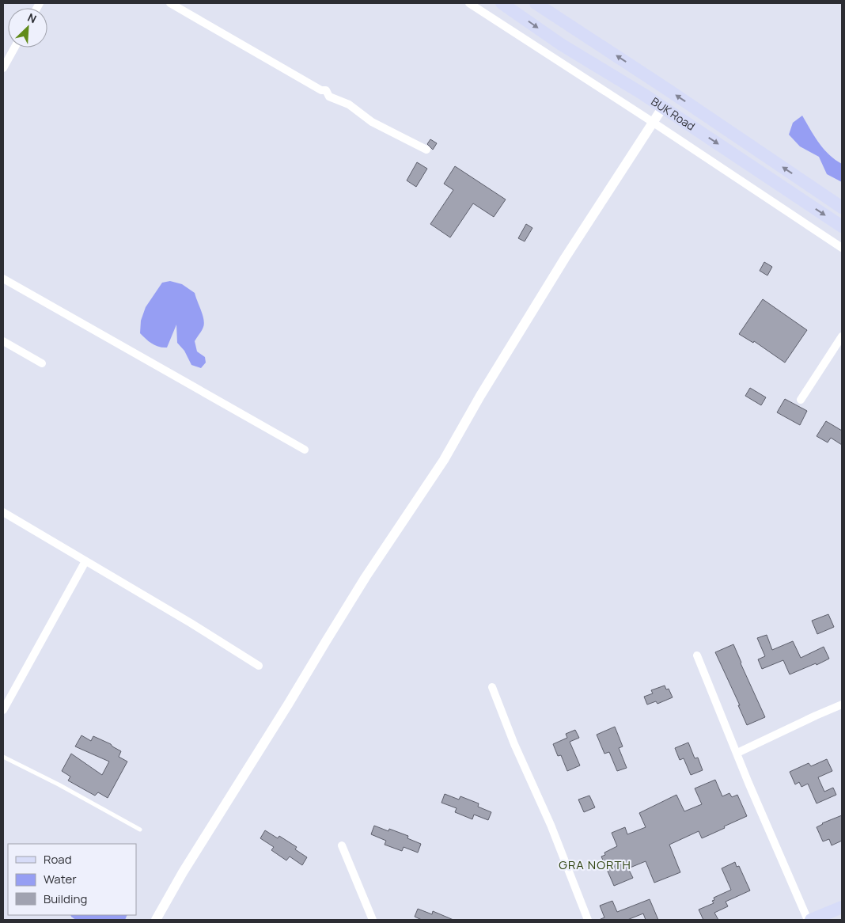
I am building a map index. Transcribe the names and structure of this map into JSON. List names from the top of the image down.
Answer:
{
  "streets": {
    "main road": ["BUK Road"]
  },
  "districts": ["GRA NORTH"],
  "legend": ["Road", "Water", "Building"],
  "north": "top right"
}
